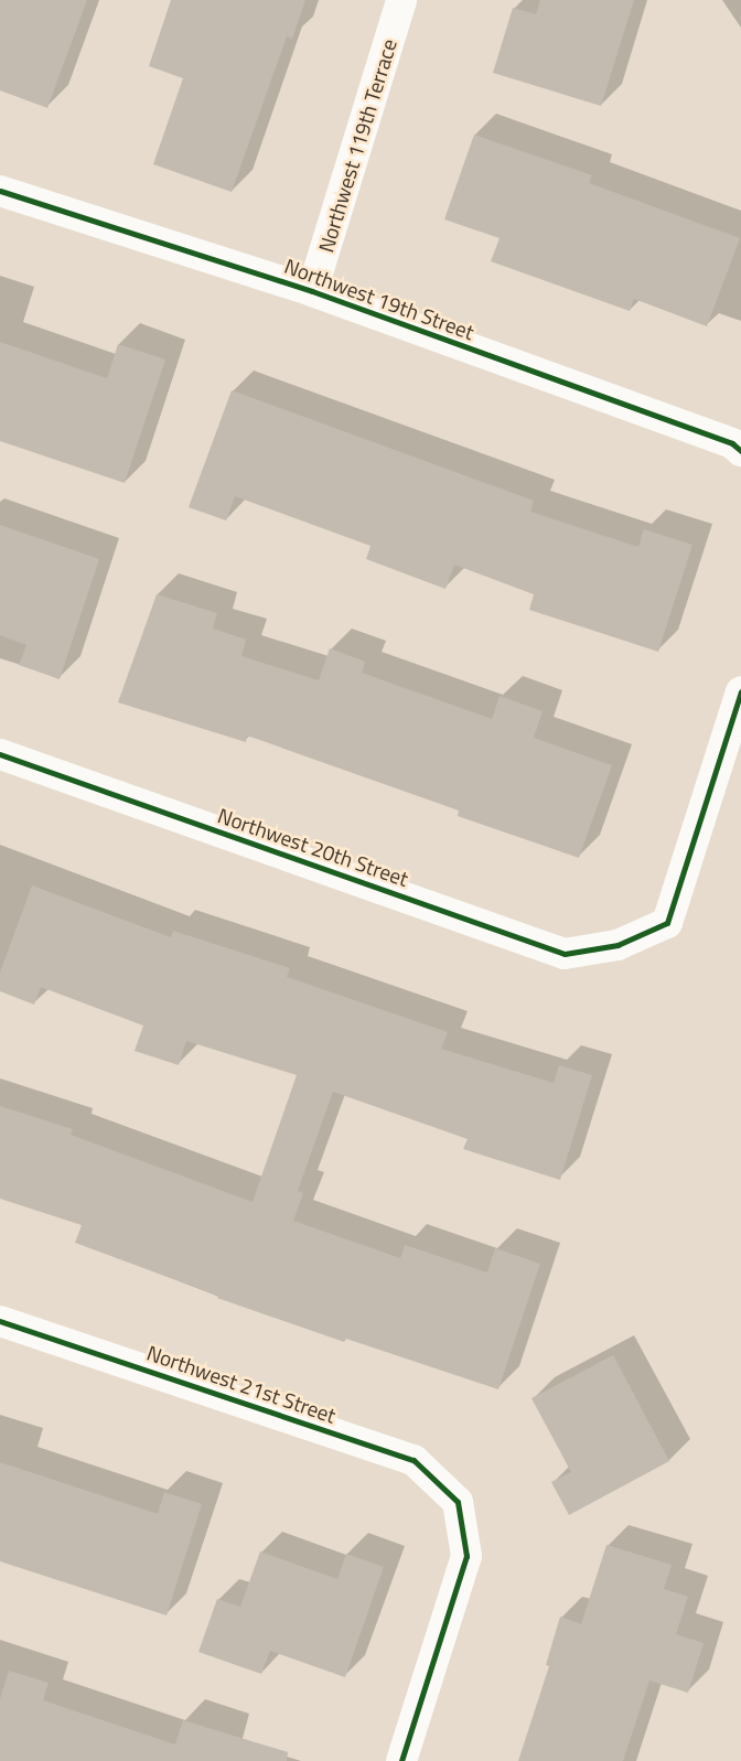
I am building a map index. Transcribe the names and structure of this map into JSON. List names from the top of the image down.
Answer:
{
  "streets": {
    "street": [
      "Northwest 119th Terrace",
      "Northwest 19th Street",
      "Northwest 20th Street",
      "Northwest 21st Street"
    ]
  },
  "crossings": [
    ["Northwest 119th Terrace", "Northwest 19th Street"]
  ]
}
